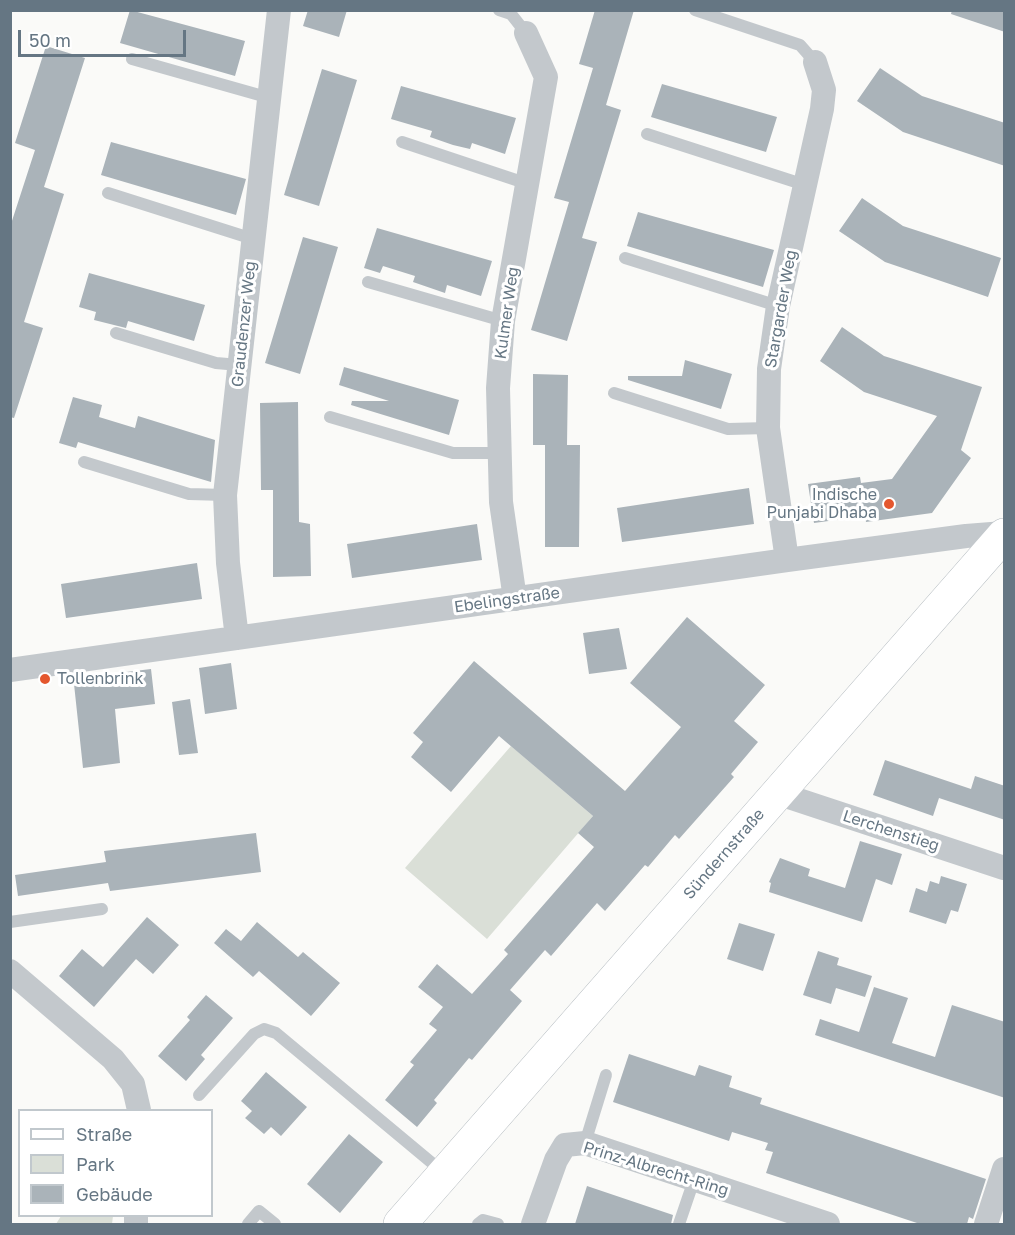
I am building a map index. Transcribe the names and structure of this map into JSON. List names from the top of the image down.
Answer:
{
  "streets": {
    "street": [
      "Stargarder Weg",
      "Kulmer Weg",
      "Graudenzer Weg",
      "Ebelingstraße",
      "Lerchenstieg",
      "Sündernstraße",
      "Prinz-Albrecht-Ring"
    ]
  },
  "crossings": [
    ["Stargarder Weg", "Ebelingstraße"],
    ["Kulmer Weg", "Ebelingstraße"],
    ["Graudenzer Weg", "Ebelingstraße"],
    ["Ebelingstraße", "Sündernstraße"],
    ["Lerchenstieg", "Sündernstraße"]
  ],
  "places": ["Indische Punjabi Dhaba", "Tollenbrink"],
  "legend": ["Straße", "Park", "Gebäude"],
  "scale_bar": "50 m"
}
